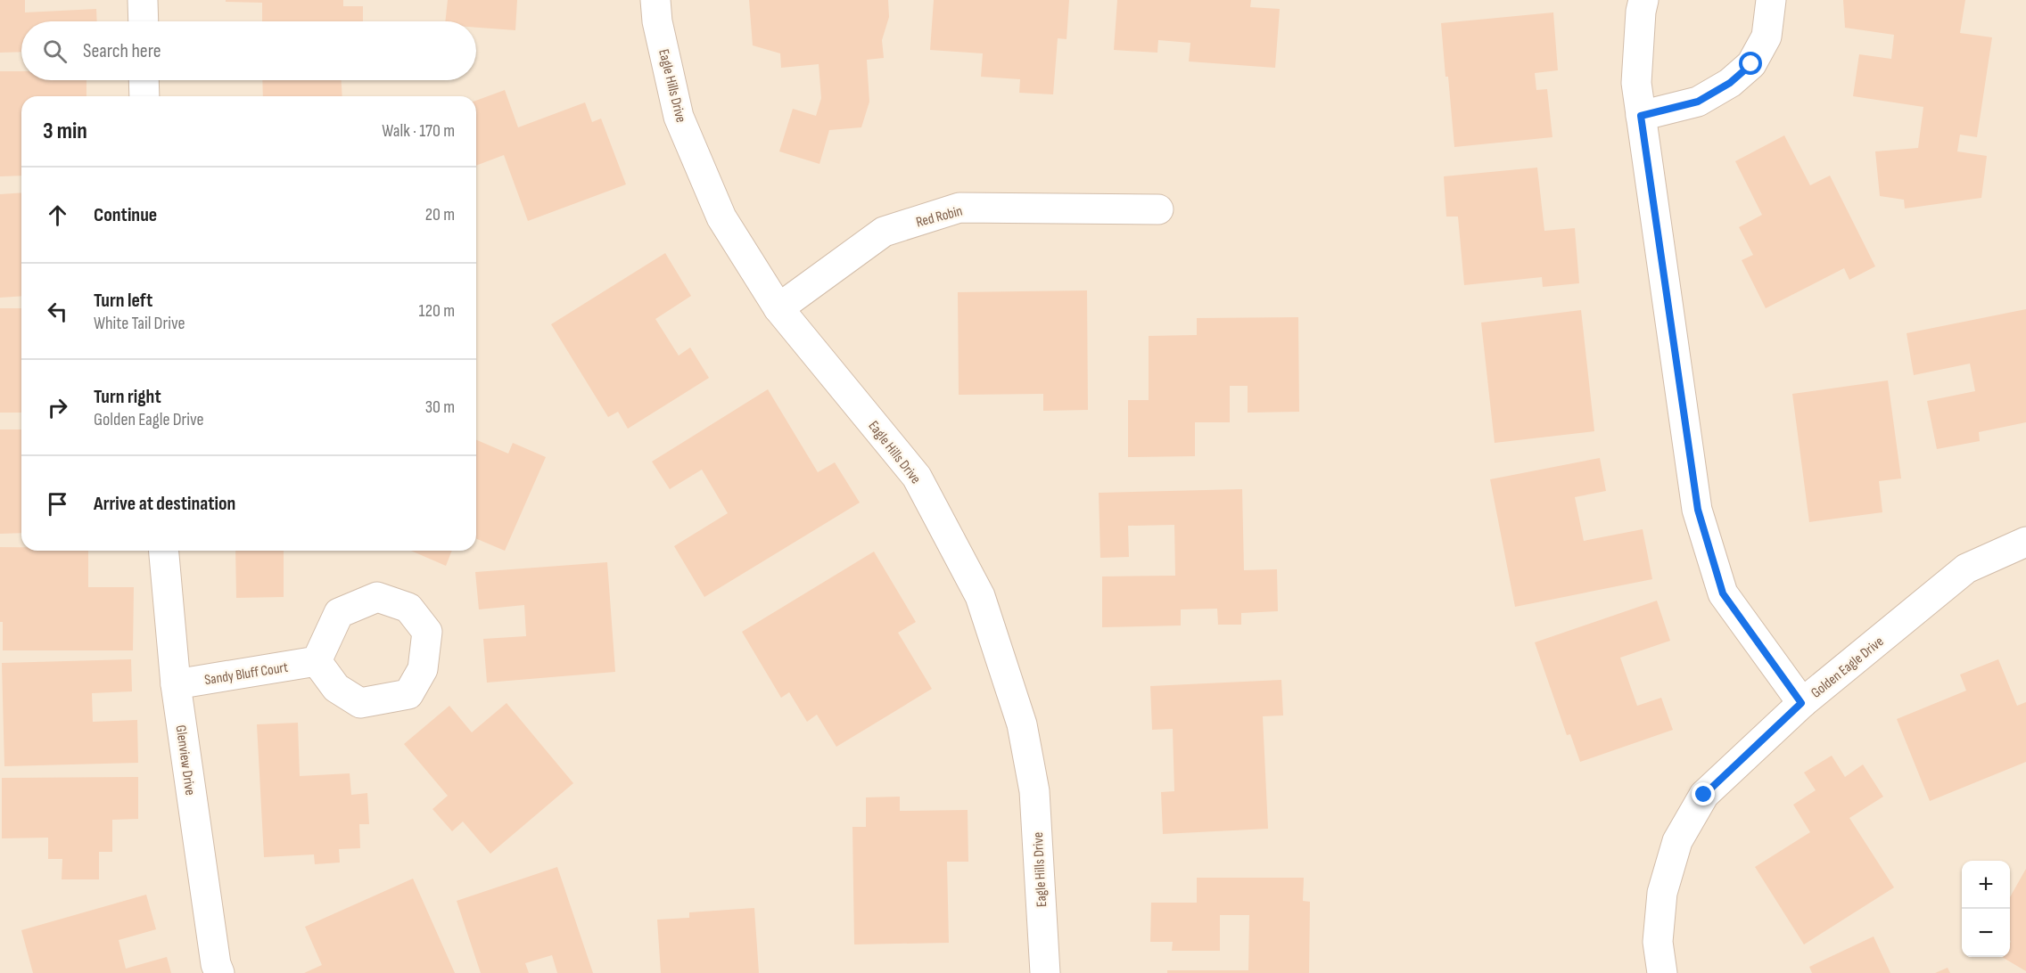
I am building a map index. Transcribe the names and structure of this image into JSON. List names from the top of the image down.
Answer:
{
  "streets": {
    "street": [
      "Eagle Hills Drive",
      "Red Robin",
      "Golden Eagle Drive",
      "Sandy Bluff Court",
      "Glenview Drive"
    ]
  },
  "crossings": [
    ["Eagle Hills Drive", "Red Robin"],
    ["Sandy Bluff Court", "Glenview Drive"]
  ],
  "page": {
    "search": "Search here",
    "heading": ["3 min", "Walk · 170 m"],
    "list": [
      ["Continue", "20 m"],
      ["Turn left", "White Tail Drive", "120 m"],
      ["Turn right", "Golden Eagle Drive", "30 m"],
      "Arrive at destination"
    ],
    "map_buttons": ["+", "−"]
  }
}
